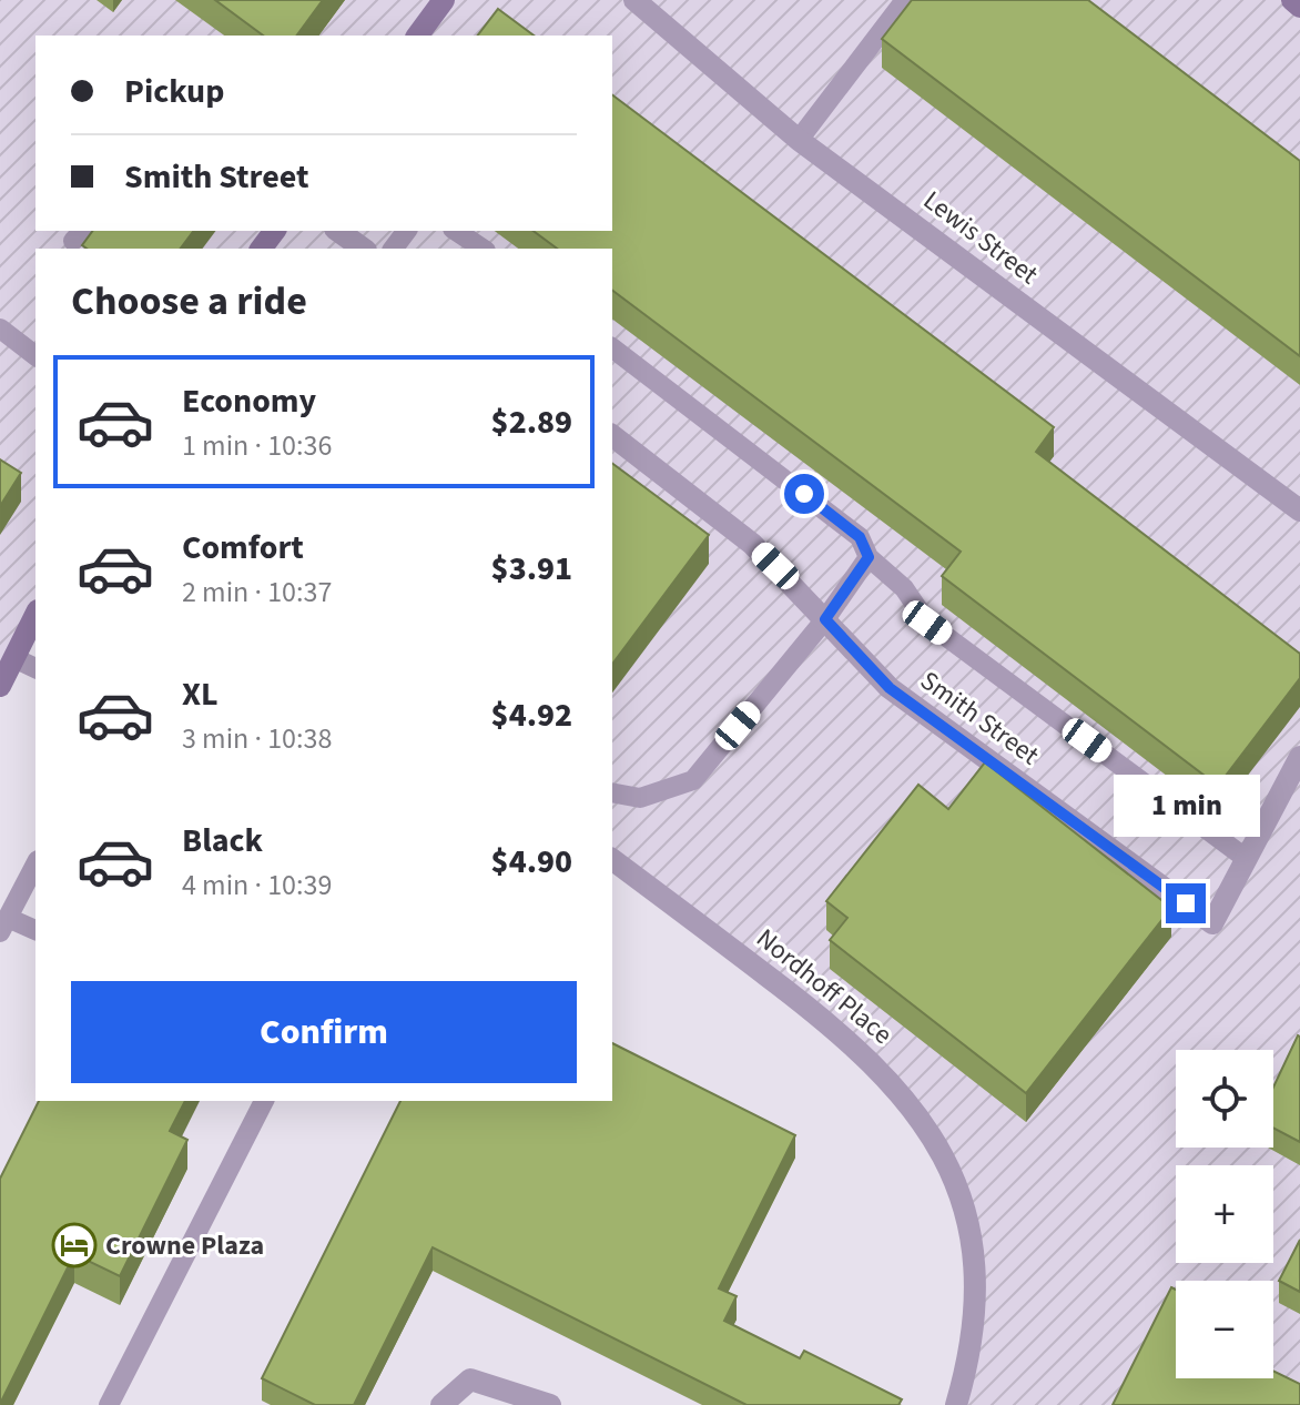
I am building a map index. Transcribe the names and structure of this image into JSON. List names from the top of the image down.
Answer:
{
  "streets": {
    "street": ["Lewis Street", "Smith Street", "Nordhoff Place"]
  },
  "places": {
    "hotel": ["Crowne Plaza"]
  },
  "page": {
    "banner": ["Pickup", "Smith Street"],
    "heading": "Choose a ride",
    "list": [
      {
        "name": "Economy",
        "note": "1 min · 10:36",
        "value": "$2.89"
      },
      {
        "name": "Comfort",
        "note": "2 min · 10:37",
        "value": "$3.91"
      },
      {
        "name": "XL",
        "note": "3 min · 10:38",
        "value": "$4.92"
      },
      {
        "name": "Black",
        "note": "4 min · 10:39",
        "value": "$4.90"
      }
    ],
    "bubble": "1 min",
    "buttons": "Confirm",
    "map_buttons": ["+", "−"]
  }
}
